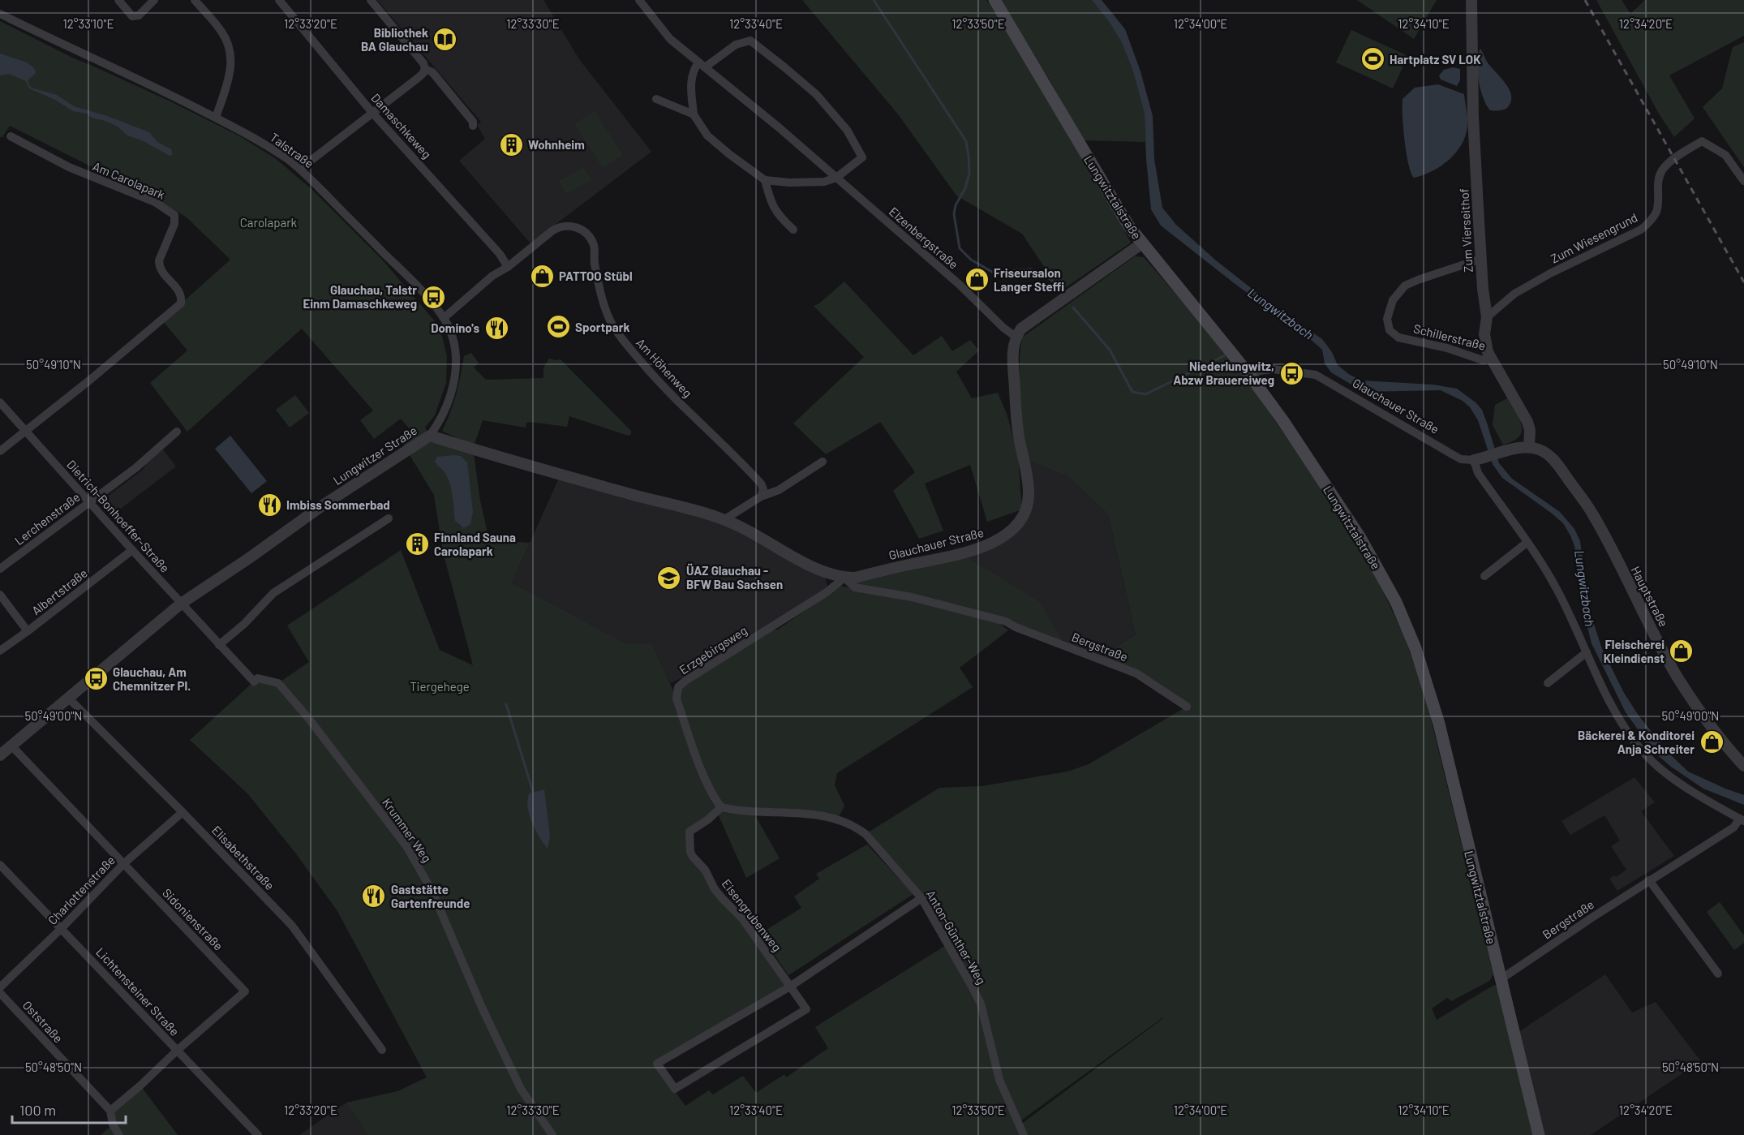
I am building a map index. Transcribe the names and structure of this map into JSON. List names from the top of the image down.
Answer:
{
  "streets": {
    "main road": ["Lungwitztalstraße"],
    "street": [
      "Damaschkeweg",
      "Talstraße",
      "Am Carolapark",
      "Zum Vierseithof",
      "Elzenbergstraße",
      "Zum Wiesengrund",
      "Schillerstraße",
      "Am Höhenweg",
      "Glauchauer Straße",
      "Lungwitzer Straße",
      "Dietrich-Bonhoeffer-Straße",
      "Lerchenstraße",
      "Albertstraße",
      "Hauptstraße",
      "Bergstraße",
      "Erzgebirgsweg",
      "Krummer Weg",
      "Elisabethstraße",
      "Charlottenstraße",
      "Eisengrubenweg",
      "Sidonienstraße",
      "Anton-Günther-Weg",
      "Lichtensteiner Straße",
      "Oststraße"
    ]
  },
  "crossings": [
    ["Damaschkeweg", "Am Höhenweg"],
    ["Talstraße", "Am Höhenweg"],
    ["Talstraße", "Lungwitzer Straße"],
    ["Am Carolapark", "Dietrich-Bonhoeffer-Straße"],
    ["Lungwitztalstraße", "Glauchauer Straße"],
    ["Lungwitztalstraße", "Bergstraße"],
    ["Zum Vierseithof", "Zum Wiesengrund"],
    ["Zum Vierseithof", "Schillerstraße"],
    ["Zum Vierseithof", "Hauptstraße"],
    ["Elzenbergstraße", "Glauchauer Straße"],
    ["Glauchauer Straße", "Lungwitzer Straße"],
    ["Glauchauer Straße", "Bergstraße"],
    ["Glauchauer Straße", "Erzgebirgsweg"],
    ["Lungwitzer Straße", "Dietrich-Bonhoeffer-Straße"],
    ["Lungwitzer Straße", "Elisabethstraße"],
    ["Lungwitzer Straße", "Sidonienstraße"],
    ["Dietrich-Bonhoeffer-Straße", "Lerchenstraße"],
    ["Dietrich-Bonhoeffer-Straße", "Albertstraße"],
    ["Dietrich-Bonhoeffer-Straße", "Krummer Weg"],
    ["Bergstraße", "Erzgebirgsweg"],
    ["Erzgebirgsweg", "Eisengrubenweg"],
    ["Erzgebirgsweg", "Anton-Günther-Weg"],
    ["Elisabethstraße", "Charlottenstraße"],
    ["Charlottenstraße", "Sidonienstraße"],
    ["Charlottenstraße", "Lichtensteiner Straße"],
    ["Eisengrubenweg", "Anton-Günther-Weg"],
    ["Sidonienstraße", "Lichtensteiner Straße"]
  ],
  "water": ["Lungwitzbach"],
  "parks": ["Carolapark", "Tiergehege"],
  "places": {
    "library": ["Bibliothek BA Glauchau"],
    "sports": ["Hartplatz SV LOK", "Sportpark"],
    "building": ["Wohnheim", "Finnland Sauna Carolapark"],
    "shop": [
      "PATTOO Stübl",
      "Friseursalon Langer Steffi",
      "Fleischerei Kleindienst",
      "Bäckerei & Konditorei Anja Schreiter"
    ],
    "bus stop": ["Glauchau, Talstr Einm Damaschkeweg", "Niederlungwitz, Abzw Brauereiweg", "Glauchau, Am Chemnitzer Pl."],
    "restaurant": ["Domino's", "Imbiss Sommerbad", "Gaststätte Gartenfreunde"],
    "school or university": ["ÜAZ Glauchau - BFW Bau Sachsen"]
  },
  "scale_bar": "100 m",
  "coordinates": [
    "12°33'10\"E",
    "12°33'20\"E",
    "12°33'30\"E",
    "12°33'40\"E",
    "12°33'50\"E",
    "12°34'00\"E",
    "12°34'10\"E",
    "12°34'20\"E",
    "50°49'10\"N",
    "50°49'00\"N",
    "50°48'50\"N"
  ]
}
